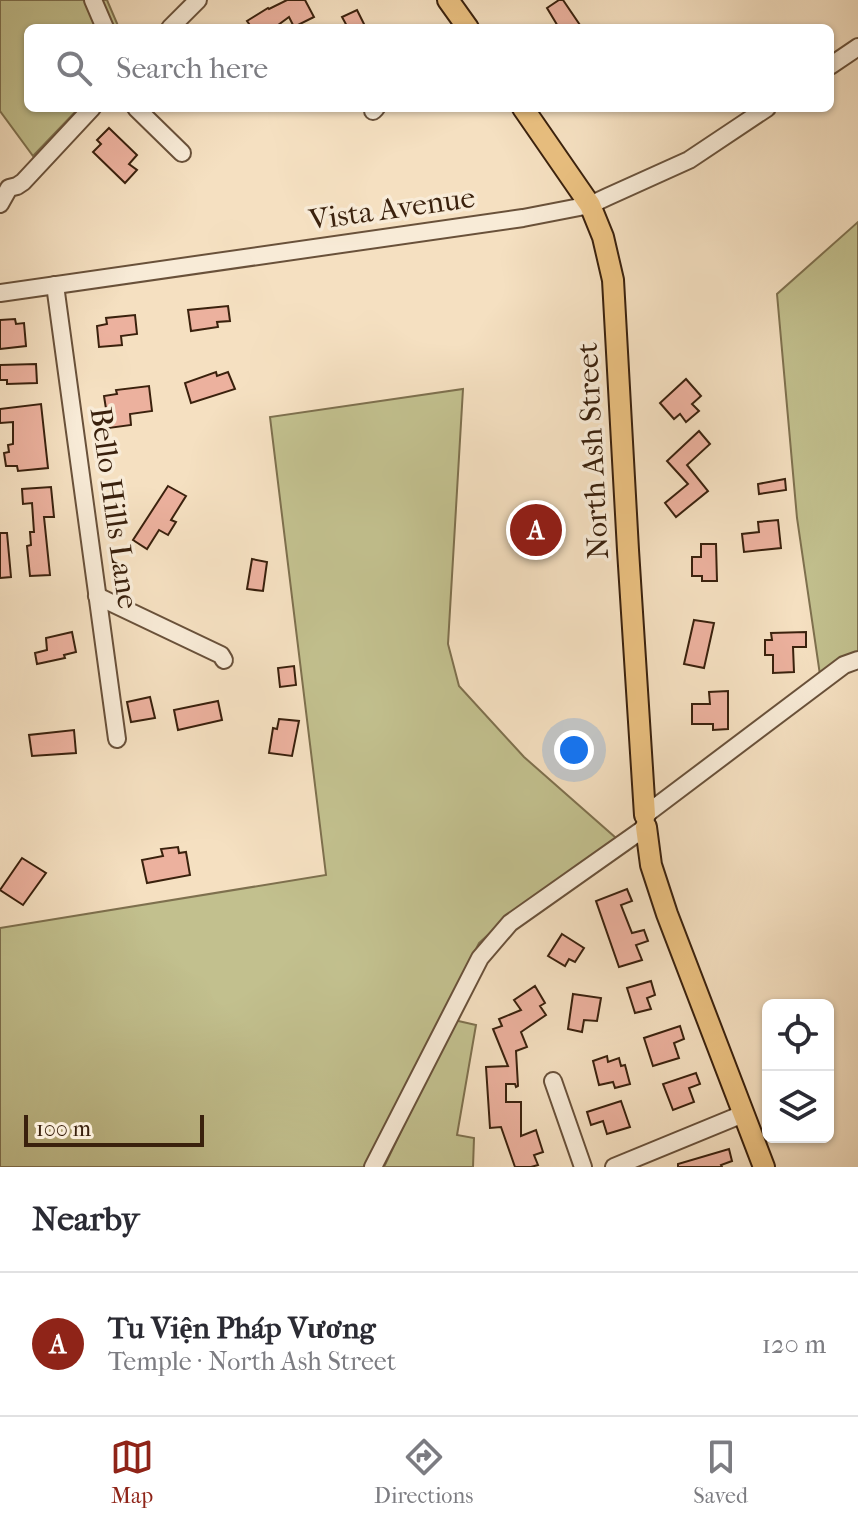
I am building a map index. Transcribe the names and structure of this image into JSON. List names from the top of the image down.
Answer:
{
  "streets": {
    "main road": ["North Ash Street"],
    "street": ["Vista Avenue", "Bello Hills Lane"]
  },
  "crossings": [
    ["Vista Avenue", "North Ash Street"],
    ["Vista Avenue", "Bello Hills Lane"]
  ],
  "scale_bar": "100 m",
  "page": {
    "search": "Search here",
    "pins": "A",
    "scale": "100 m",
    "heading": "Nearby",
    "list": [
      {
        "mark": "A",
        "name": "Tu Viện Pháp Vương",
        "note": "Temple · North Ash Street",
        "value": "120 m"
      }
    ],
    "nav": ["Map", "Directions", "Saved"]
  }
}
